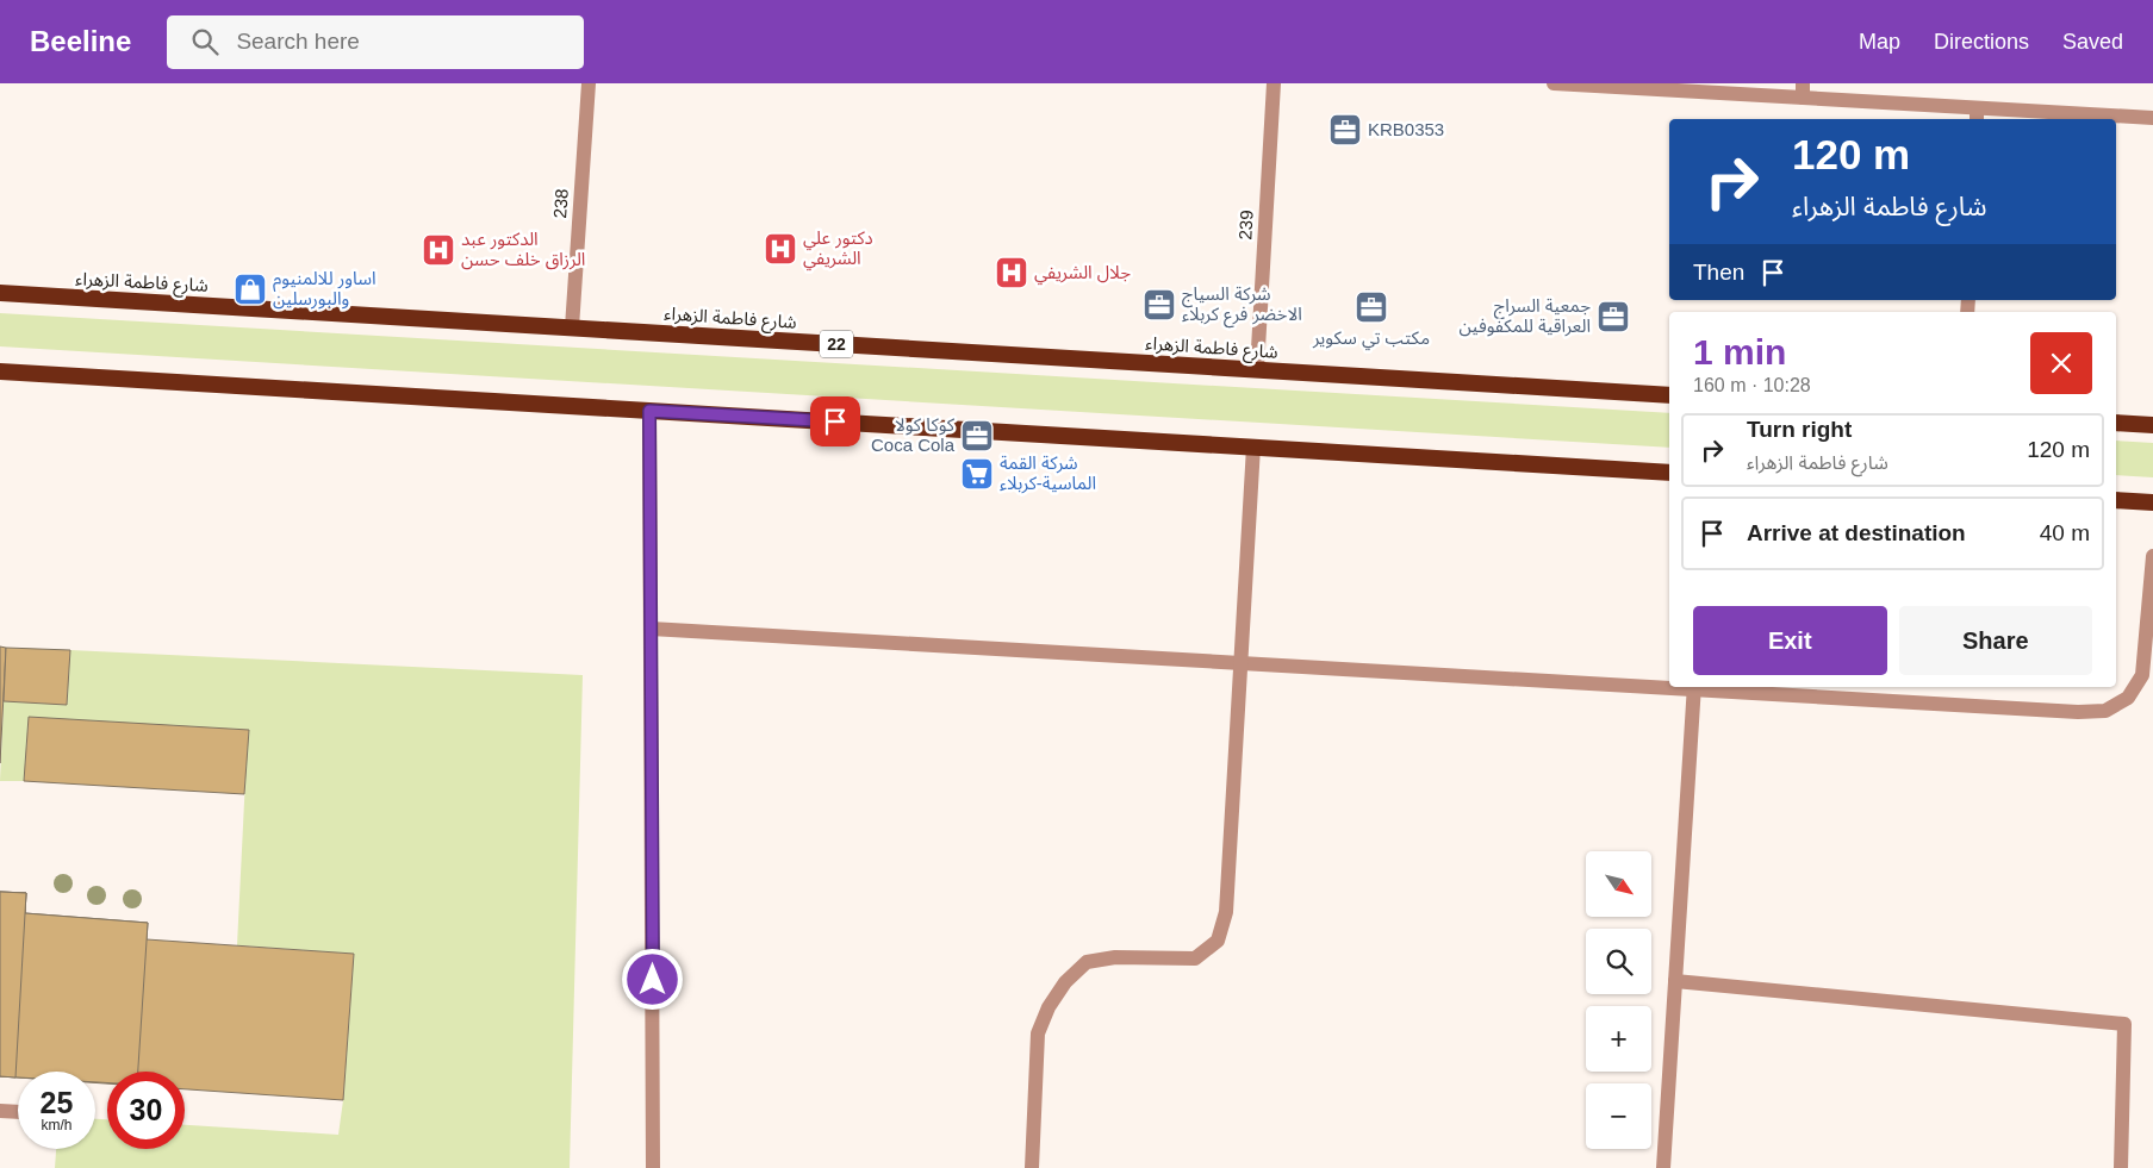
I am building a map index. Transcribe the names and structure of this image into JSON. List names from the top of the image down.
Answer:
{
  "streets": {
    "highway": ["شارع فاطمة الزهراء", "22"],
    "street": ["238", "239"]
  },
  "crossings": [
    ["238", "شارع فاطمة الزهراء"],
    ["239", "شارع فاطمة الزهراء"]
  ],
  "places": {
    "office": [
      "KRB0353",
      "شركة السياج الاخضر فرع كربلاء",
      "مكتب تي سكوير",
      "جمعية السراج العراقية للمكفوفين",
      "كوكا كولا Coca Cola"
    ],
    "hospital": ["دكتور علي الشريفي", "الدكتور عبد الرزاق خلف حسن", "جلال الشريفي"],
    "shop": ["اساور للالمنيوم والبورسلين"],
    "supermarket": ["شركة القمة الماسية-كربلاء"]
  },
  "north": "bottom right",
  "page": {
    "header": "Beeline",
    "search": "Search here",
    "nav": ["Map", "Directions", "Saved"],
    "turn": ["120 m", "شارع فاطمة الزهراء"],
    "then": "Then",
    "heading": ["1 min", "160 m · 10:28"],
    "list": [
      {
        "name": "Turn right",
        "note": "شارع فاطمة الزهراء",
        "value": "120 m"
      },
      {
        "name": "Arrive at destination",
        "value": "40 m"
      }
    ],
    "buttons": ["Exit", "Share"],
    "map_buttons": ["+", "−"],
    "speed": "25 km/h",
    "limit": "30"
  }
}
